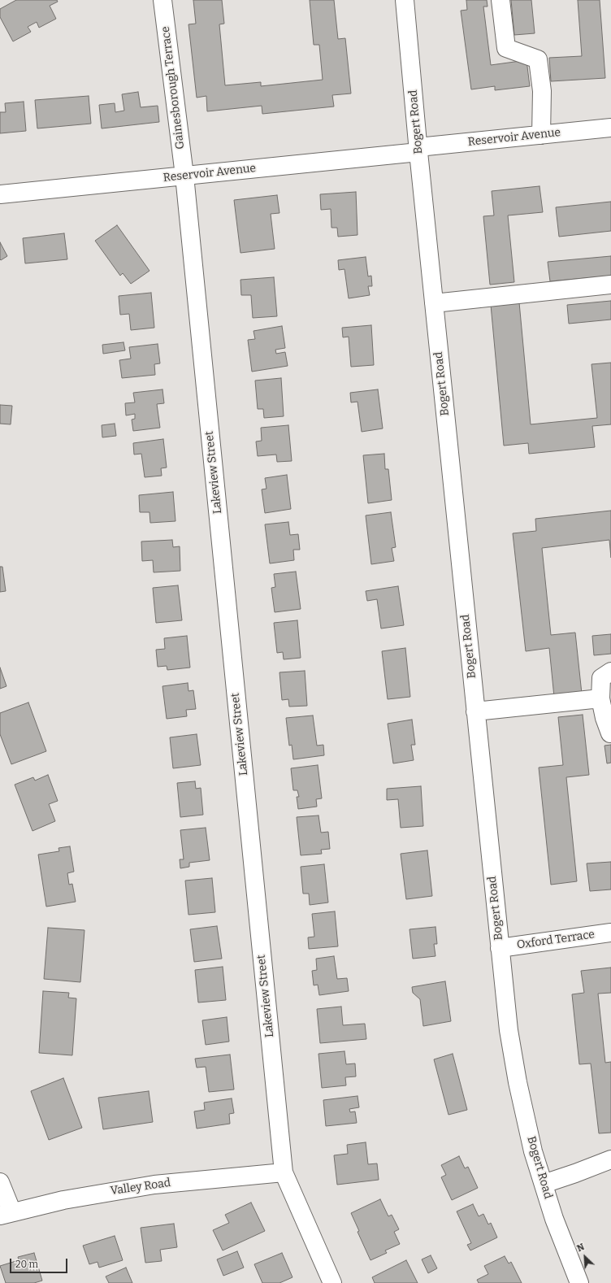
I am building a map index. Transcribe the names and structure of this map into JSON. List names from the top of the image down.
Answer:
{
  "streets": {
    "street": [
      "Gainesborough Terrace",
      "Bogert Road",
      "Reservoir Avenue",
      "Lakeview Street",
      "Oxford Terrace",
      "Valley Road"
    ]
  },
  "crossings": [
    ["Gainesborough Terrace", "Reservoir Avenue"],
    ["Gainesborough Terrace", "Lakeview Street"],
    ["Bogert Road", "Reservoir Avenue"],
    ["Bogert Road", "Oxford Terrace"],
    ["Reservoir Avenue", "Lakeview Street"],
    ["Lakeview Street", "Valley Road"]
  ],
  "scale_bar": "20 m",
  "north": "top left"
}
